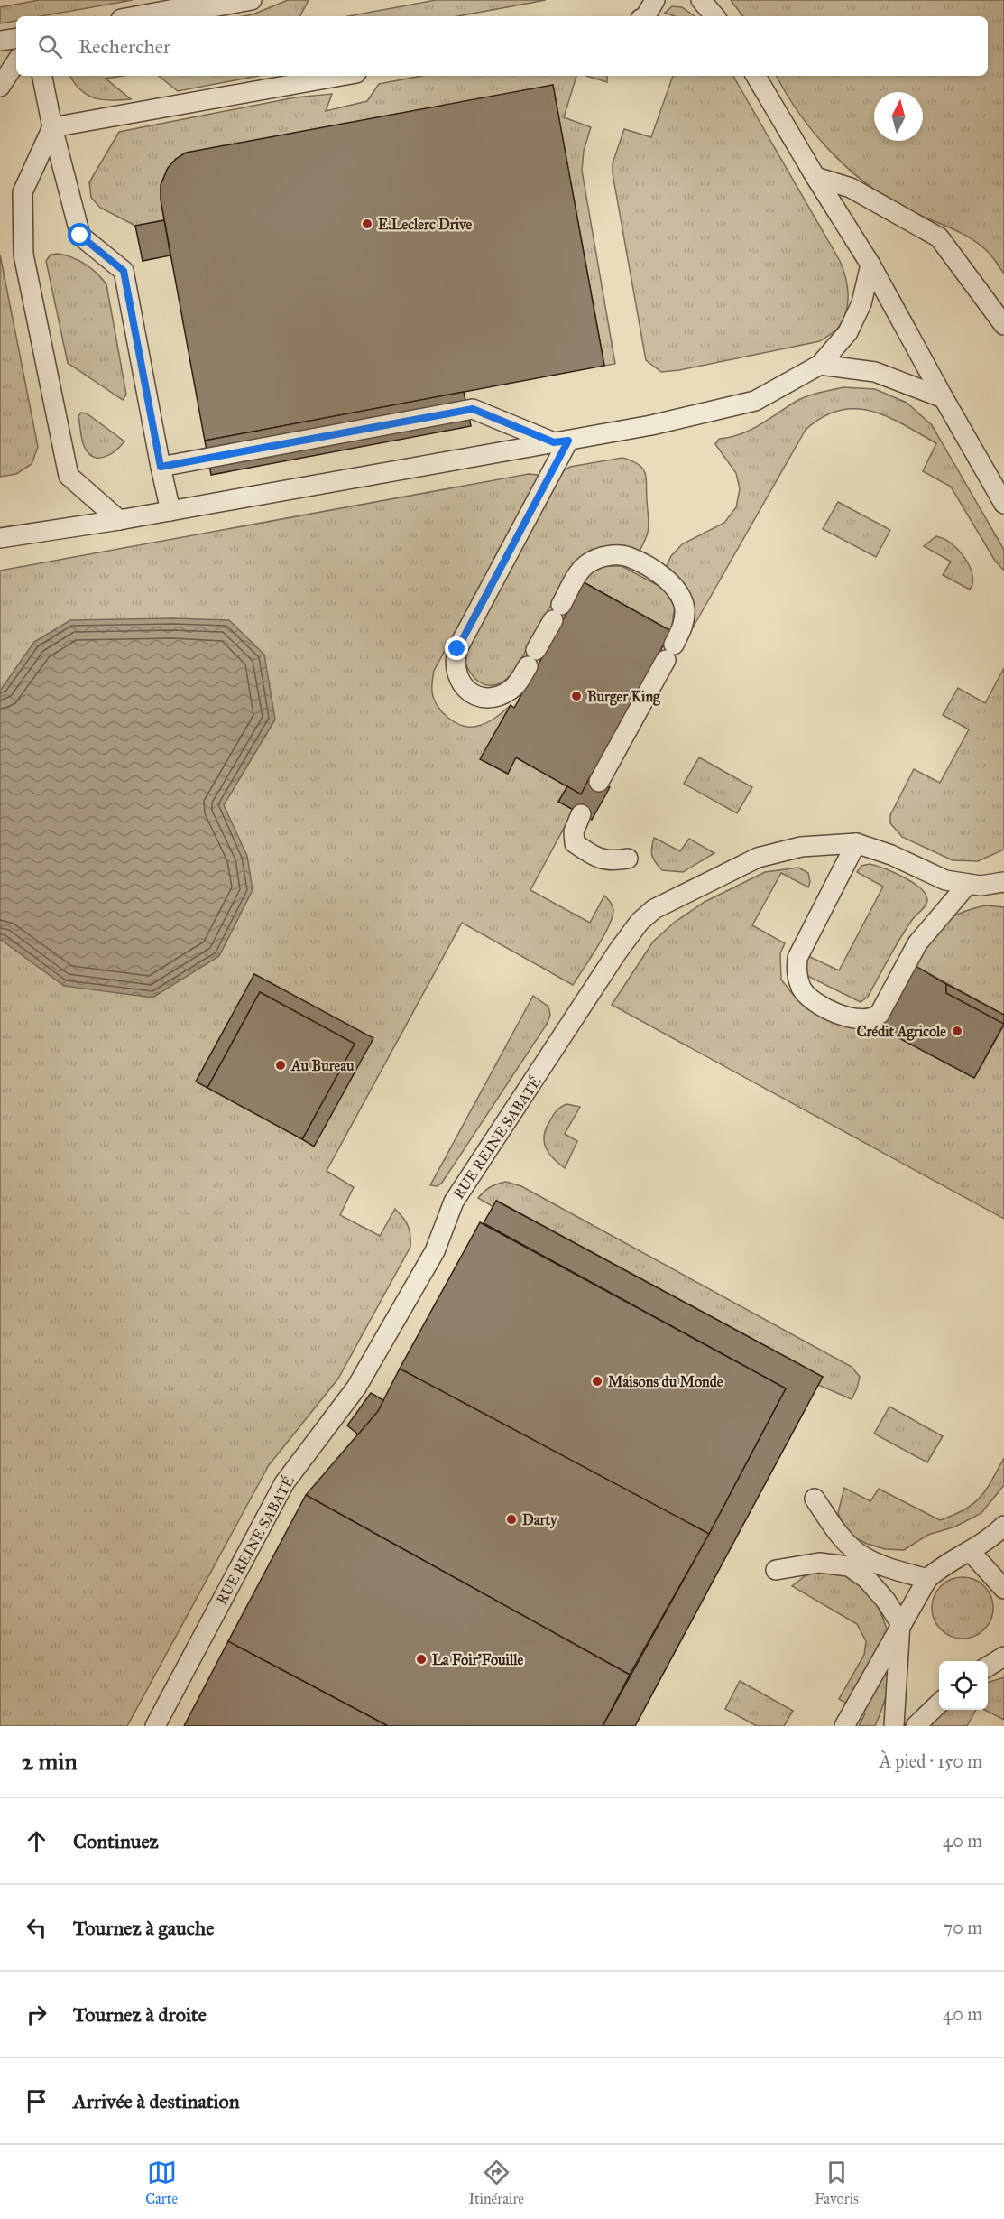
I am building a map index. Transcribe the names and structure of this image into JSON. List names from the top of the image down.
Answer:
{
  "streets": {
    "lane": ["RUE REINE SABATÉ"]
  },
  "places": [
    "E.Leclerc Drive",
    "Burger King",
    "Crédit Agricole",
    "Au Bureau",
    "Maisons du Monde",
    "Darty",
    "La Foir'Fouille"
  ],
  "north": "top",
  "page": {
    "search": "Rechercher",
    "heading": ["2 min", "À pied · 150 m"],
    "list": [
      ["Continuez", "40 m"],
      ["Tournez à gauche", "70 m"],
      ["Tournez à droite", "40 m"],
      "Arrivée à destination"
    ],
    "nav": ["Carte", "Itinéraire", "Favoris"]
  }
}
